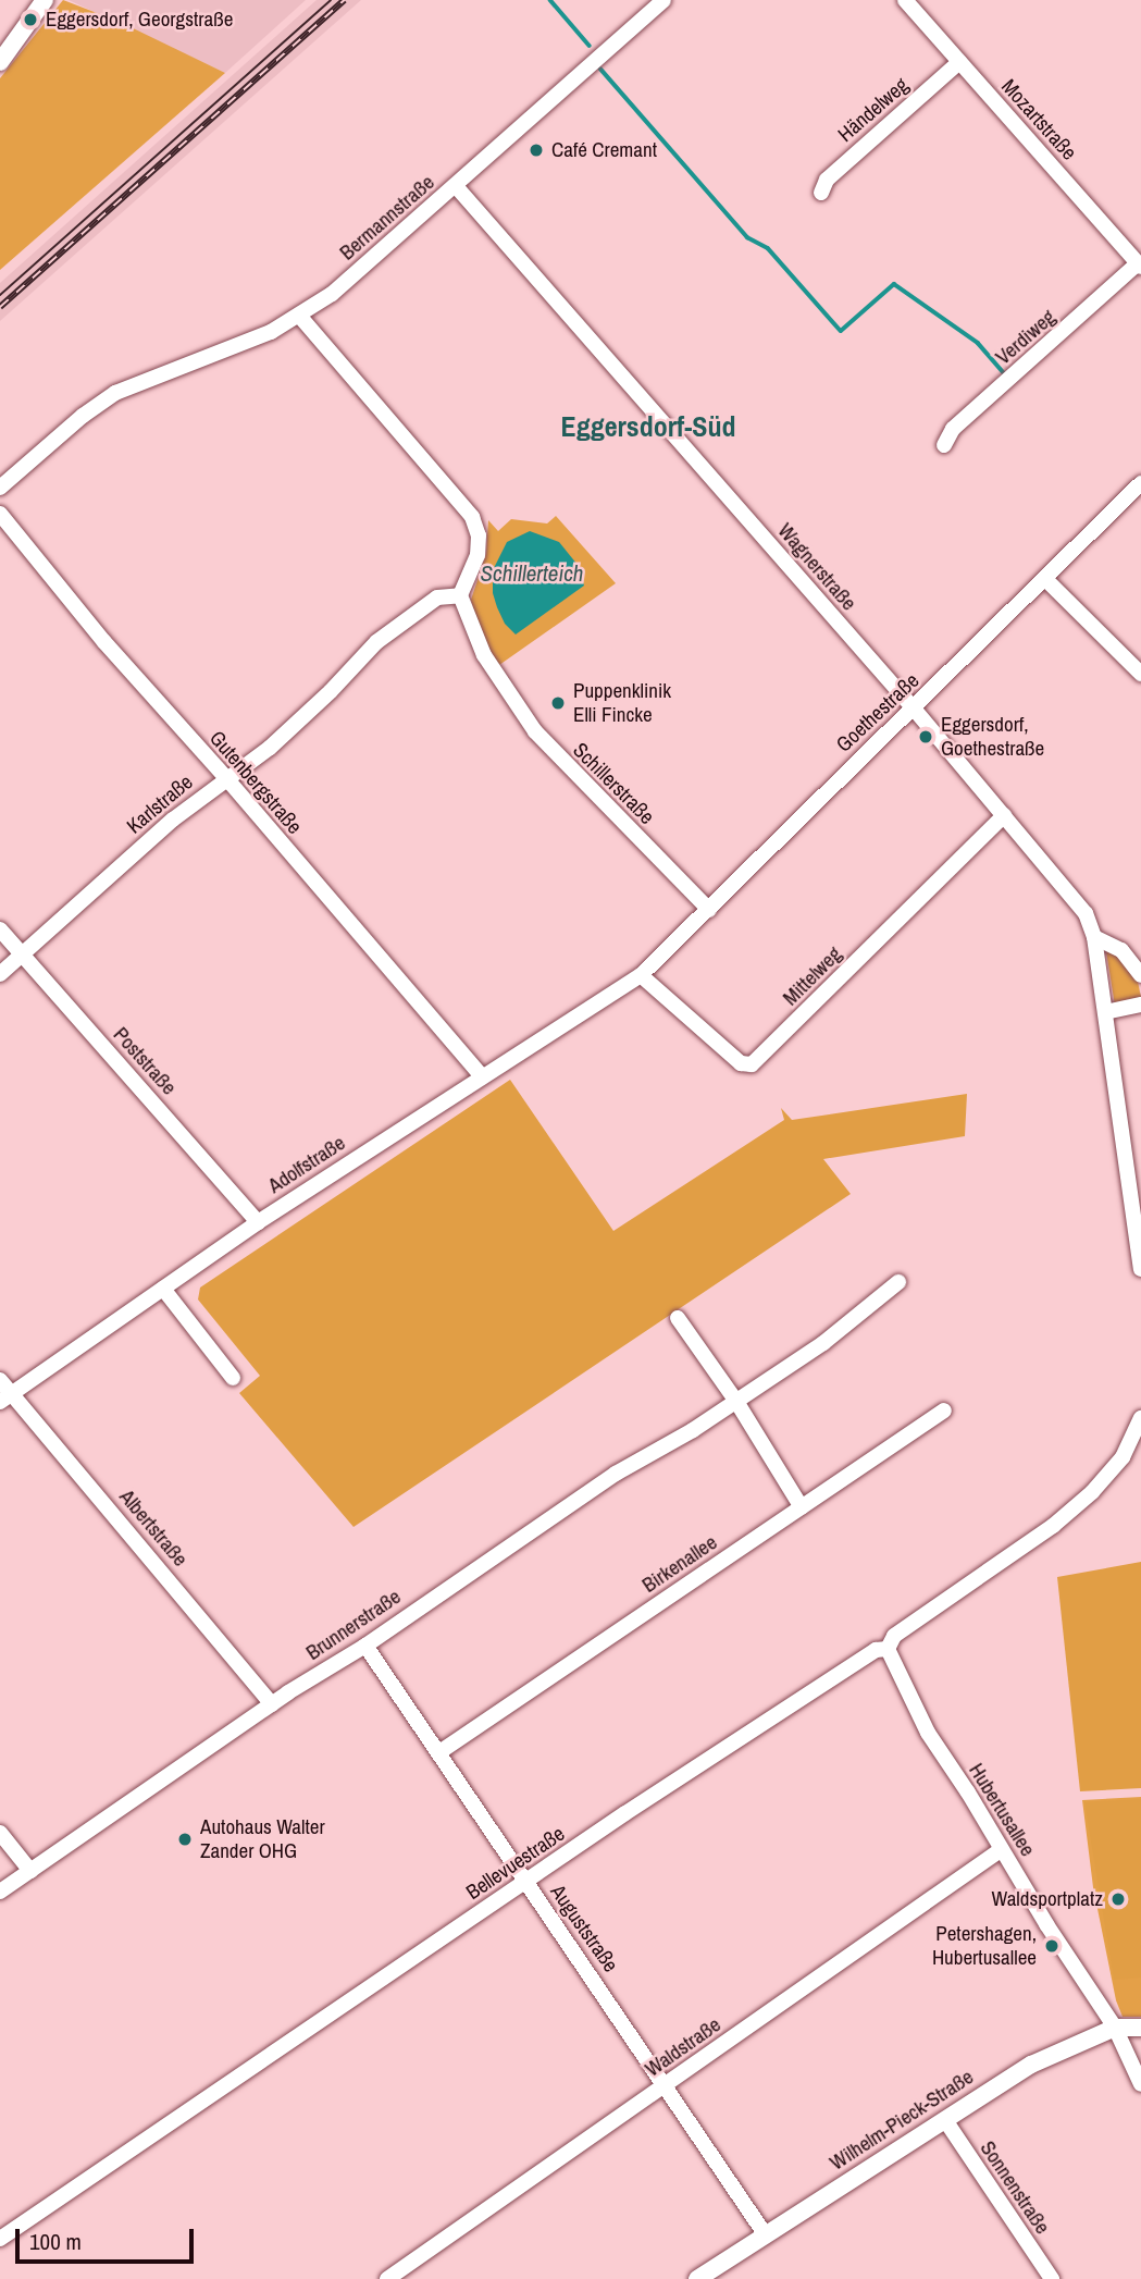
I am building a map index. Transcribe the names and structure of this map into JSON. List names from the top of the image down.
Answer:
{
  "streets": {
    "street": [
      "Händelweg",
      "Mozartstraße",
      "Bermannstraße",
      "Verdiweg",
      "Wagnerstraße",
      "Goethestraße",
      "Gutenbergstraße",
      "Schillerstraße",
      "Karlstraße",
      "Mittelweg",
      "Poststraße",
      "Adolfstraße",
      "Albertstraße",
      "Birkenallee",
      "Brunnerstraße",
      "Hubertusallee",
      "Bellevuestraße",
      "Auguststraße",
      "Waldstraße",
      "Wilhelm-Pieck-Straße",
      "Sonnenstraße"
    ]
  },
  "crossings": [
    ["Händelweg", "Mozartstraße"],
    ["Mozartstraße", "Verdiweg"],
    ["Bermannstraße", "Wagnerstraße"],
    ["Wagnerstraße", "Goethestraße"],
    ["Wagnerstraße", "Mittelweg"],
    ["Goethestraße", "Schillerstraße"],
    ["Goethestraße", "Mittelweg"],
    ["Goethestraße", "Adolfstraße"],
    ["Gutenbergstraße", "Karlstraße"],
    ["Gutenbergstraße", "Adolfstraße"],
    ["Schillerstraße", "Karlstraße"],
    ["Karlstraße", "Poststraße"],
    ["Mittelweg", "Adolfstraße"],
    ["Poststraße", "Adolfstraße"],
    ["Adolfstraße", "Albertstraße"],
    ["Albertstraße", "Brunnerstraße"],
    ["Birkenallee", "Auguststraße"],
    ["Brunnerstraße", "Auguststraße"],
    ["Hubertusallee", "Bellevuestraße"],
    ["Hubertusallee", "Waldstraße"],
    ["Hubertusallee", "Wilhelm-Pieck-Straße"],
    ["Bellevuestraße", "Auguststraße"],
    ["Auguststraße", "Waldstraße"],
    ["Auguststraße", "Wilhelm-Pieck-Straße"],
    ["Wilhelm-Pieck-Straße", "Sonnenstraße"]
  ],
  "districts": ["Eggersdorf-Süd"],
  "water": ["Schillerteich"],
  "places": [
    "Eggersdorf, Georgstraße",
    "Café Cremant",
    "Puppenklinik Elli Fincke",
    "Eggersdorf, Goethestraße",
    "Autohaus Walter Zander OHG",
    "Waldsportplatz",
    "Petershagen, Hubertusallee"
  ],
  "scale_bar": "100 m"
}
